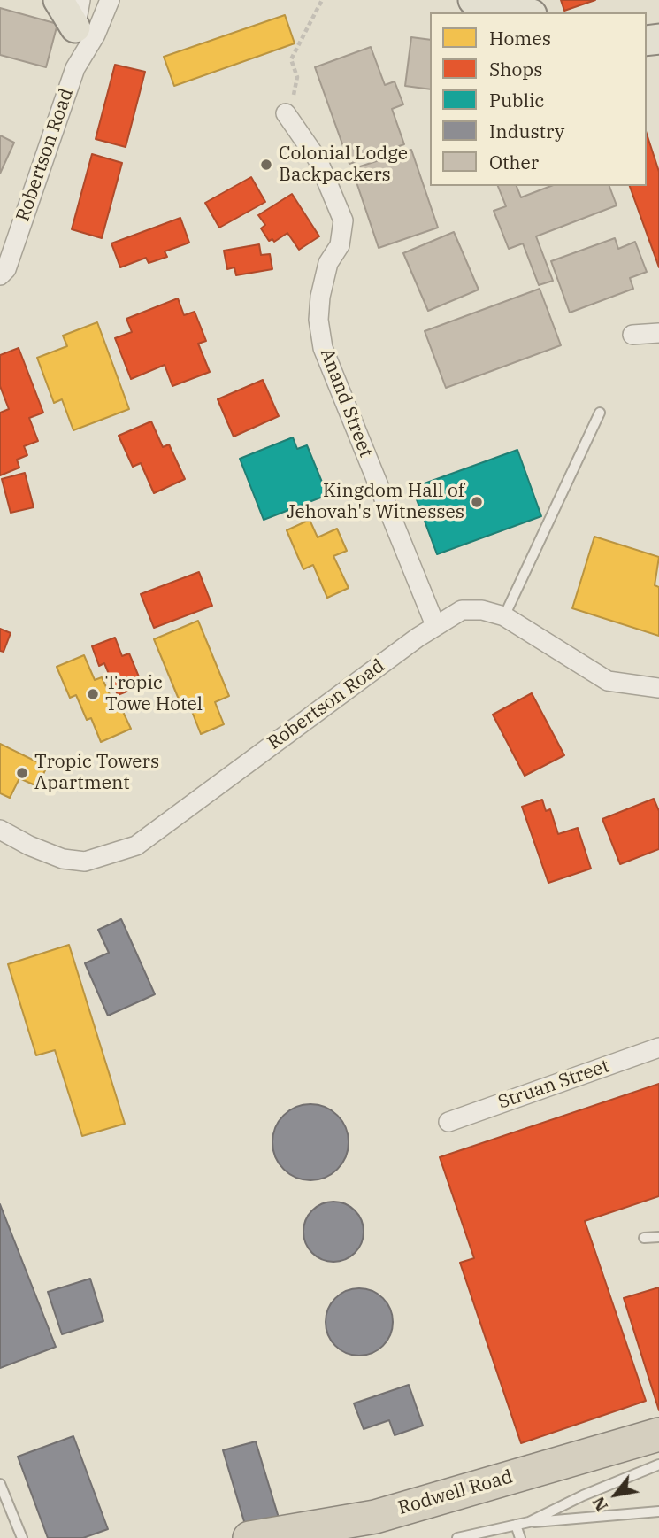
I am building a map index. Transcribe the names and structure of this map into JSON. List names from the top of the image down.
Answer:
{
  "streets": {
    "highway": ["Rodwell Road"],
    "street": ["Robertson Road", "Anand Street", "Struan Street"]
  },
  "crossings": [
    ["Robertson Road", "Anand Street"]
  ],
  "places": [
    "Colonial Lodge Backpackers",
    "Kingdom Hall of Jehovah's Witnesses",
    "Tropic Towe Hotel",
    "Tropic Towers Apartment"
  ],
  "legend": [
    "Homes",
    "Shops",
    "Public",
    "Industry",
    "Other"
  ],
  "north": "bottom left"
}
